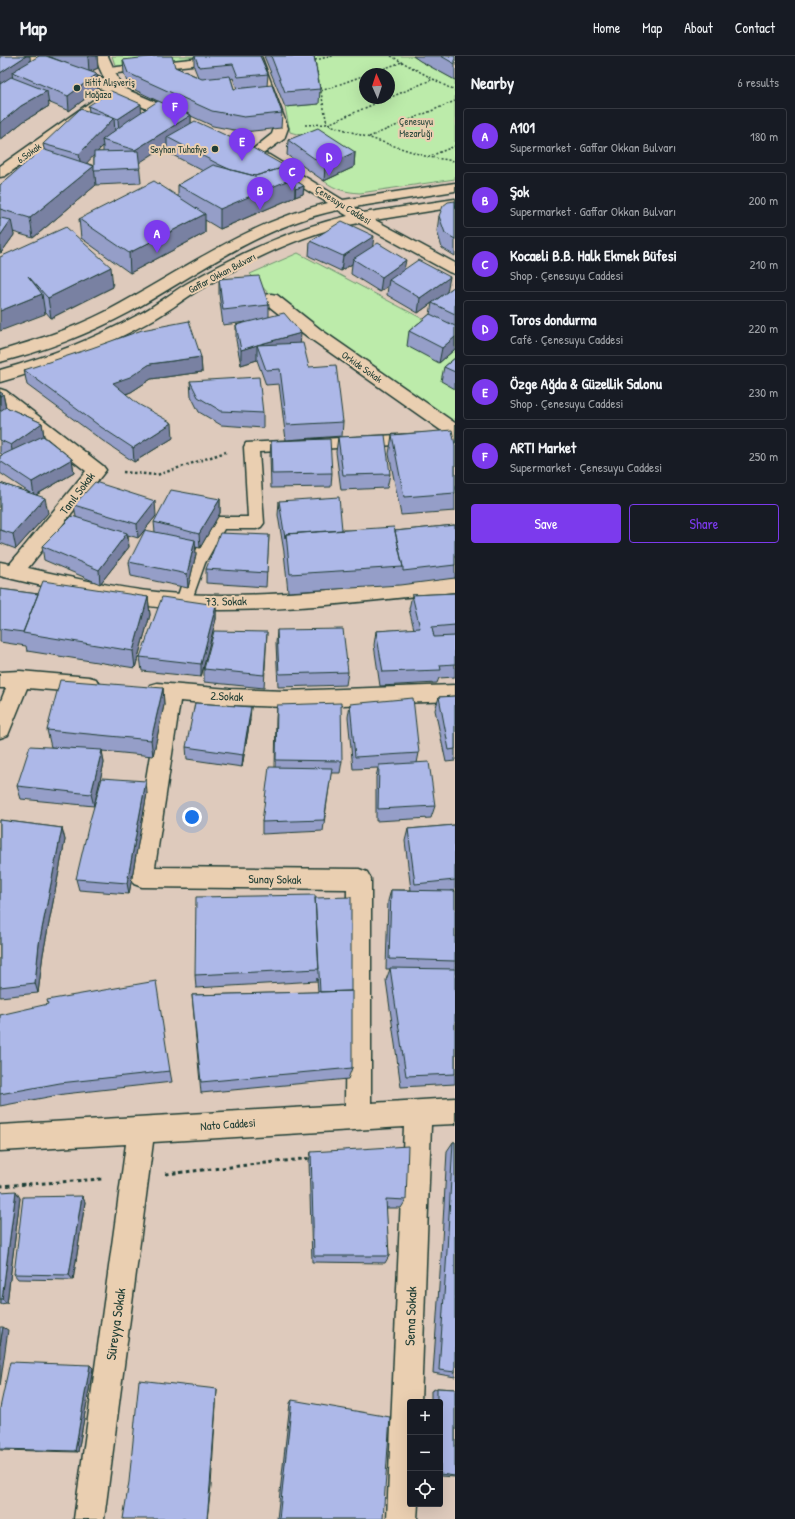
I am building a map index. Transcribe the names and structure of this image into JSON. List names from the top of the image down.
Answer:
{
  "streets": {
    "street": [
      "6.Sokak",
      "Çenesuyu Caddesi",
      "Gaffar Okkan Bulvarı",
      "Orkide Sokak",
      "Tanıl Sokak",
      "73. Sokak",
      "2.Sokak",
      "Sunay Sokak",
      "Nato Caddesi",
      "Sema Sokak",
      "Süreyya Sokak"
    ]
  },
  "crossings": [
    ["Çenesuyu Caddesi", "Gaffar Okkan Bulvarı"],
    ["Tanıl Sokak", "73. Sokak"],
    ["2.Sokak", "Sunay Sokak"],
    ["Sunay Sokak", "Nato Caddesi"],
    ["Nato Caddesi", "Sema Sokak"],
    ["Nato Caddesi", "Süreyya Sokak"]
  ],
  "parks": ["Çenesuyu Mezarlığı"],
  "places": ["Hitit Alışveriş Mağaza", "Seyhan Tuhafiye"],
  "north": "top",
  "page": {
    "header": "Map",
    "nav": [
      "Home",
      "Map",
      "About",
      "Contact"
    ],
    "heading": ["Nearby", "6 results"],
    "pins": [
      "F",
      "E",
      "D",
      "C",
      "B",
      "A"
    ],
    "list": [
      {
        "mark": "A",
        "name": "A101",
        "note": "Supermarket · Gaffar Okkan Bulvarı",
        "value": "180 m"
      },
      {
        "mark": "B",
        "name": "Şok",
        "note": "Supermarket · Gaffar Okkan Bulvarı",
        "value": "200 m"
      },
      {
        "mark": "C",
        "name": "Kocaeli B.B. Halk Ekmek Büfesi",
        "note": "Shop · Çenesuyu Caddesi",
        "value": "210 m"
      },
      {
        "mark": "D",
        "name": "Toros dondurma",
        "note": "Café · Çenesuyu Caddesi",
        "value": "220 m"
      },
      {
        "mark": "E",
        "name": "Özge Ağda & Güzellik Salonu",
        "note": "Shop · Çenesuyu Caddesi",
        "value": "230 m"
      },
      {
        "mark": "F",
        "name": "ARTI Market",
        "note": "Supermarket · Çenesuyu Caddesi",
        "value": "250 m"
      }
    ],
    "buttons": ["Save", "Share"],
    "map_buttons": ["+", "−"]
  }
}
